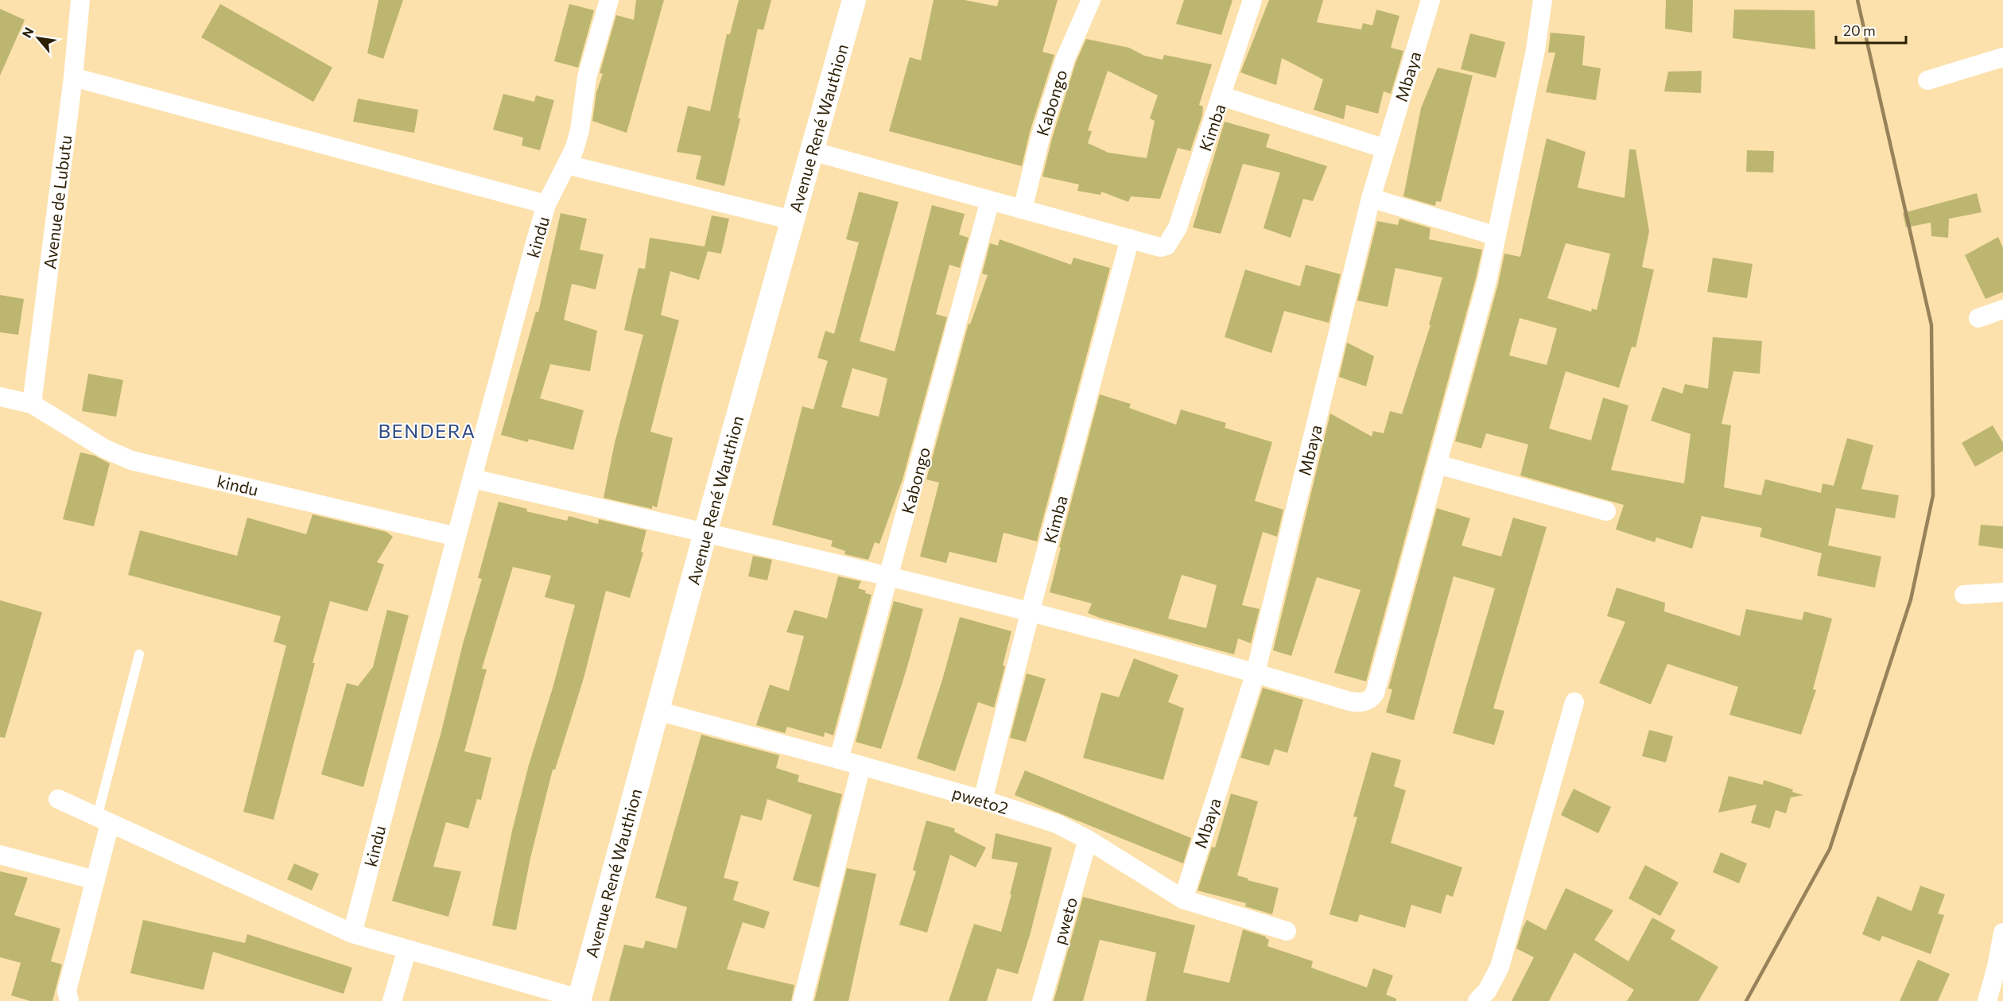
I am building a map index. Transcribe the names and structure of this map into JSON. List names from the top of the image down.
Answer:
{
  "streets": {
    "street": [
      "Mbaya",
      "Kabongo",
      "Kimba",
      "Avenue René Wauthion",
      "Avenue de Lubutu",
      "kindu",
      "pweto2",
      "pweto"
    ]
  },
  "crossings": [
    ["Mbaya", "pweto2"],
    ["Kabongo", "pweto2"],
    ["Kimba", "pweto2"],
    ["Avenue René Wauthion", "pweto2"],
    ["Avenue de Lubutu", "kindu"],
    ["pweto2", "pweto"]
  ],
  "districts": ["BENDERA"],
  "scale_bar": "20 m",
  "north": "top left"
}
